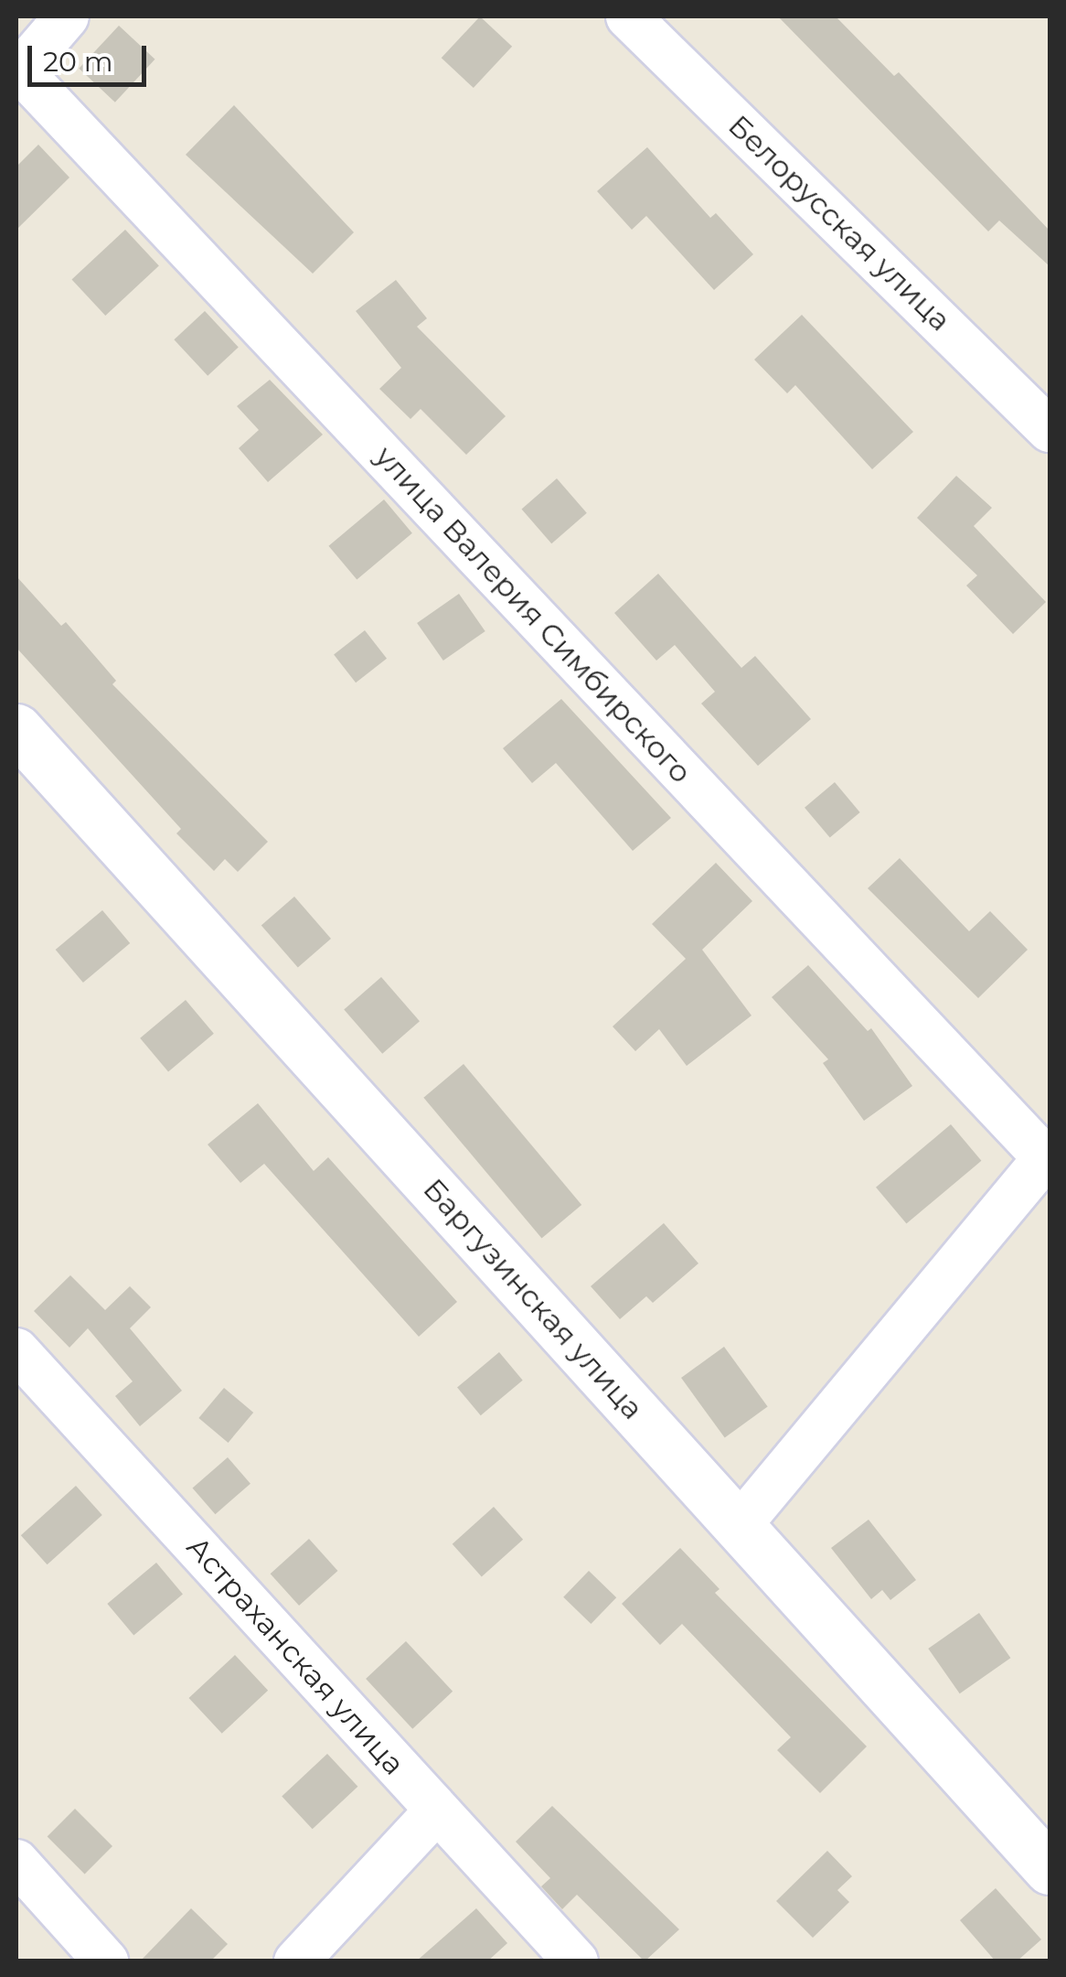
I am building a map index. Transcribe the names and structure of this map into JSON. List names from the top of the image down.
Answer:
{
  "streets": {
    "street": [
      "Белорусская улица",
      "улица Валерия Симбирского",
      "Баргузинская улица",
      "Астраханская улица"
    ]
  },
  "scale_bar": "20 m"
}
